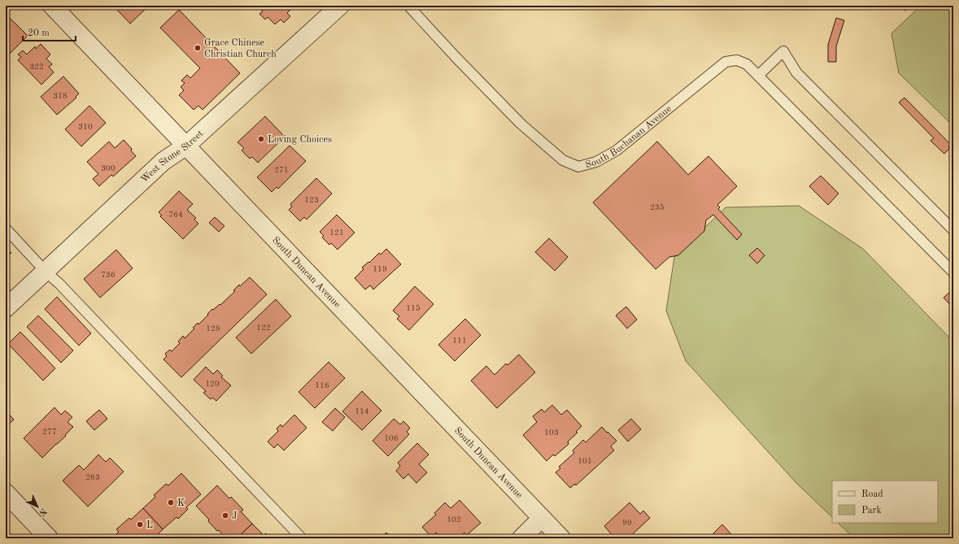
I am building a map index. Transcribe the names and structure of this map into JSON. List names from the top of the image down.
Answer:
{
  "streets": {
    "street": ["West Stone Street", "South Duncan Avenue"],
    "lane": ["South Buchanan Avenue"]
  },
  "crossings": [
    ["West Stone Street", "South Duncan Avenue"]
  ],
  "places": [
    "Grace Chinese Christian Church",
    "Loving Choices",
    "K",
    "J",
    "L"
  ],
  "house_numbers": [
    "322",
    "318",
    "310",
    "300",
    "271",
    "123",
    "235",
    "764",
    "121",
    "119",
    "736",
    "115",
    "122",
    "128",
    "111",
    "120",
    "116",
    "114",
    "277",
    "103",
    "106",
    "101",
    "263",
    "102",
    "99"
  ],
  "legend": ["Road", "Park"],
  "scale_bar": "20 m",
  "north": "bottom right"
}
